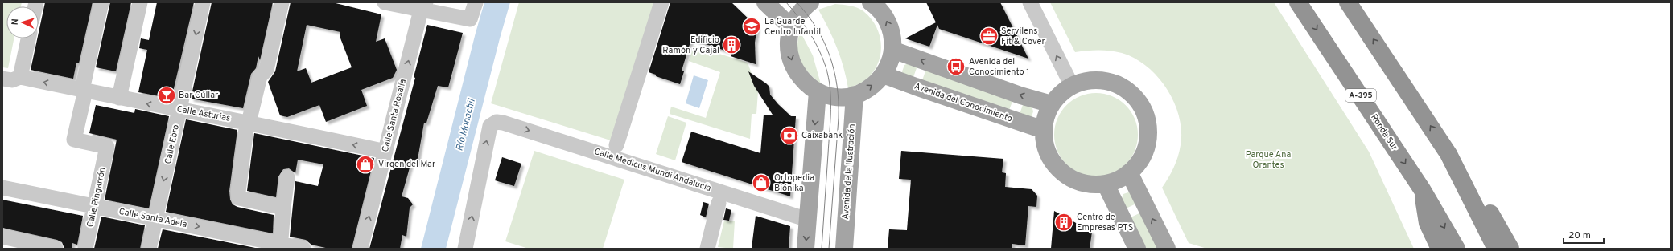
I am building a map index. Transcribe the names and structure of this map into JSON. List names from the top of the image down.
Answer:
{
  "streets": {
    "highway": ["A-395", "Ronda Sur"],
    "main road": ["Avenida del Conocimiento", "Avenida de la Ilustración"],
    "street": [
      "Calle Asturias",
      "Calle Santa Rosalía",
      "Calle Ebro",
      "Calle Medicus Mundi Andalucía",
      "Calle Pingarrón",
      "Calle Santa Adela"
    ]
  },
  "crossings": [
    ["Calle Asturias", "Calle Santa Rosalía"],
    ["Calle Asturias", "Calle Ebro"],
    ["Calle Asturias", "Calle Pingarrón"],
    ["Calle Ebro", "Calle Santa Adela"],
    ["Calle Pingarrón", "Calle Santa Adela"]
  ],
  "one_way": ["Calle Asturias", "Calle Santa Adela"],
  "water": ["Río Monachil"],
  "parks": ["Parque Ana Orantes"],
  "places": {
    "school or university": ["La Guarde Centro Infantil"],
    "office": ["Servilens Fit & Cover"],
    "building": ["Edificio Ramón y Cajal", "Centro de Empresas PTS"],
    "bus stop": ["Avenida del Conocimiento 1"],
    "bar": ["Bar Cúllar"],
    "bank": ["Caixabank"],
    "shop": ["Virgen del Mar", "Ortopedia Biónika"]
  },
  "scale_bar": "20 m",
  "north": "left"
}
